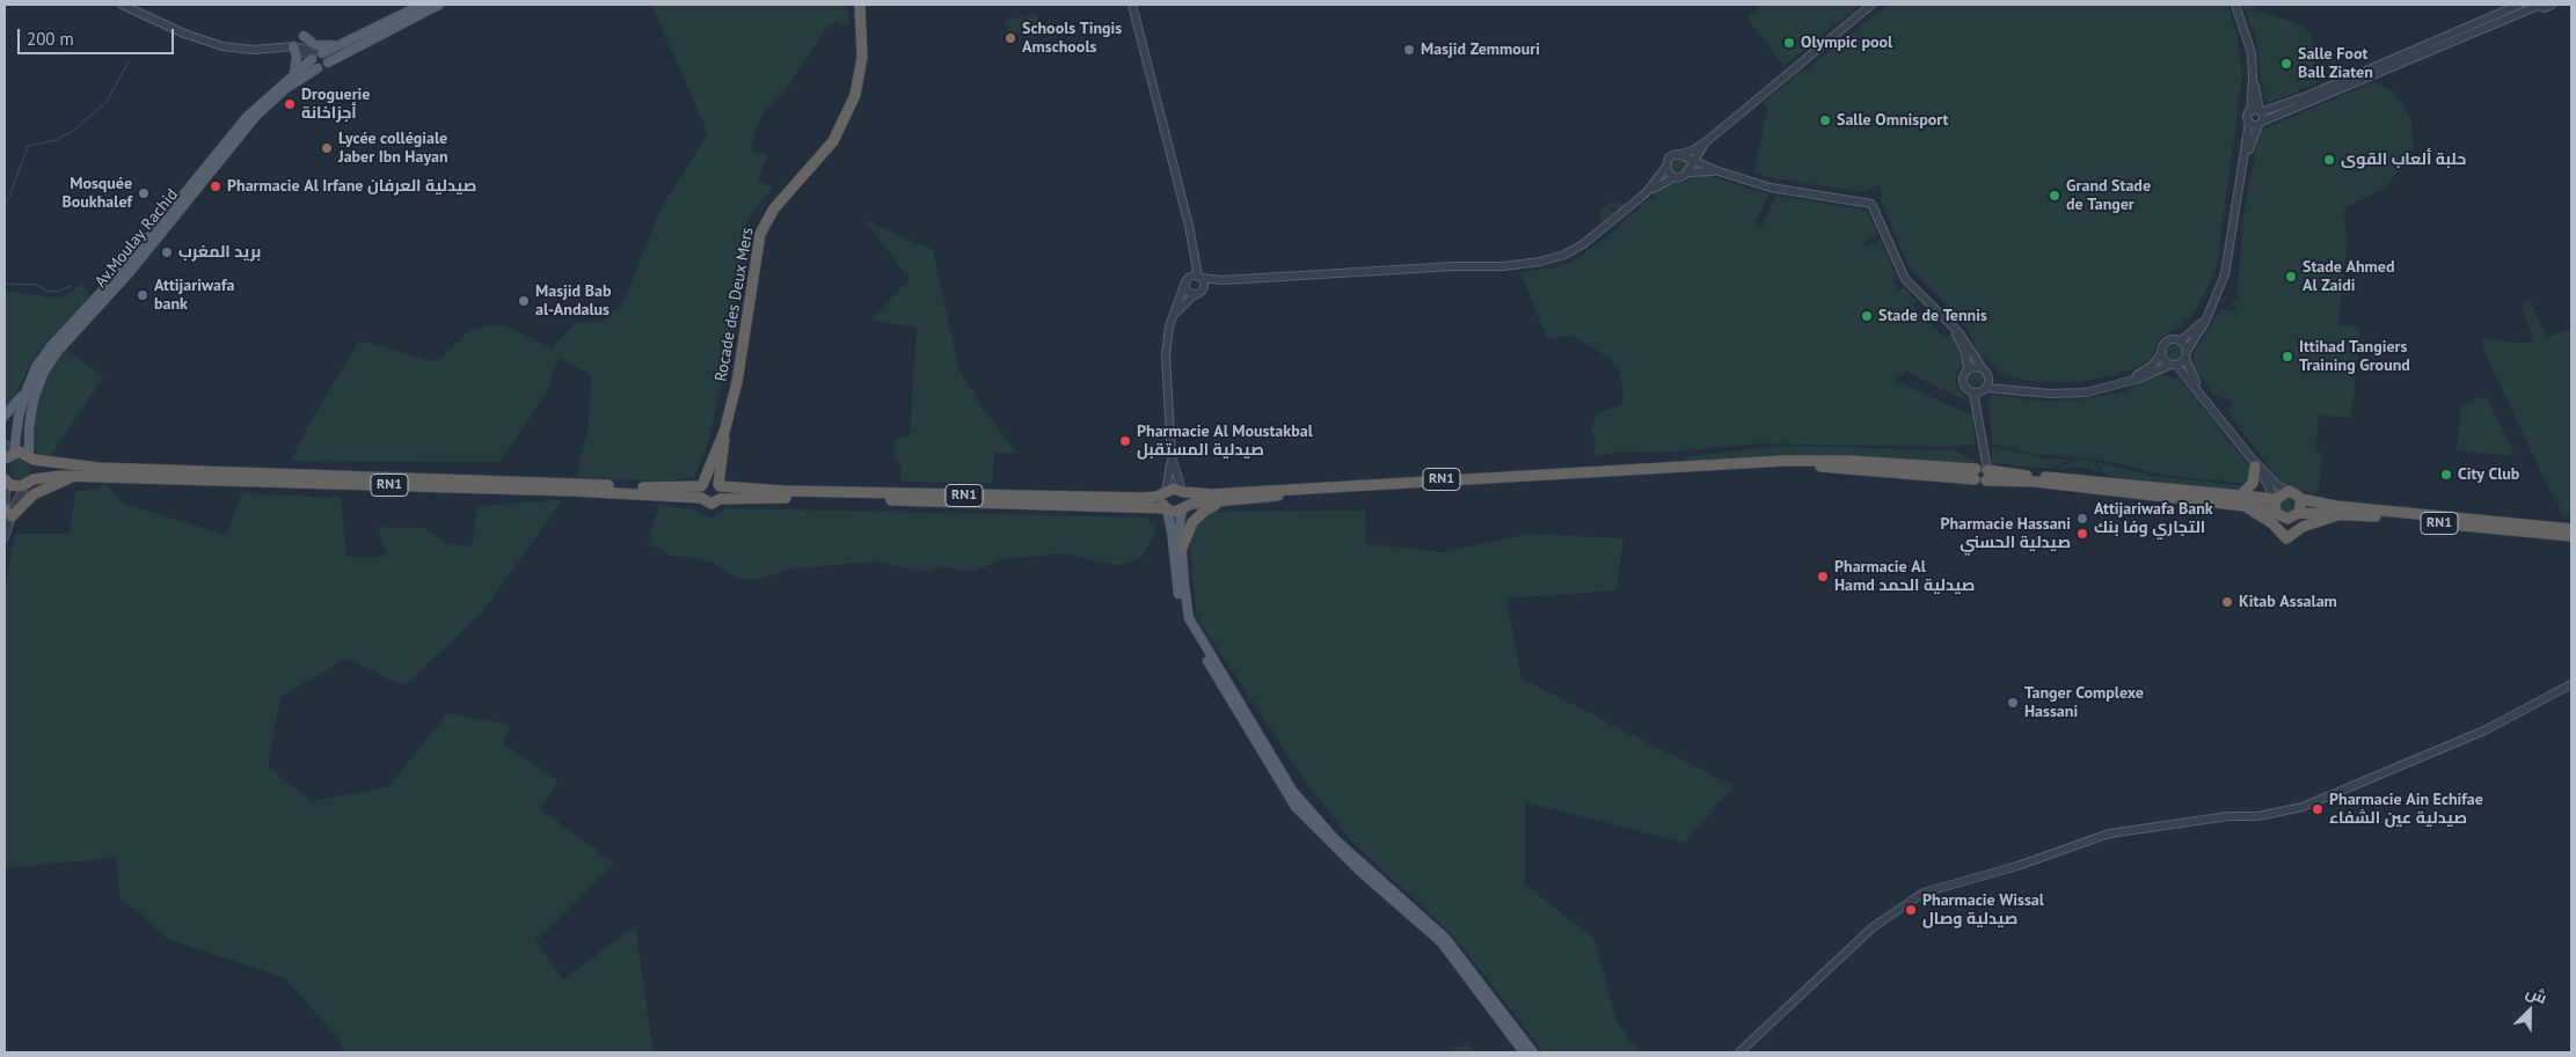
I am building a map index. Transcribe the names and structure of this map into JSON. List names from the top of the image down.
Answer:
{
  "streets": {
    "highway": ["Rocade des Deux Mers", "RN1"],
    "main road": ["Av.Moulay Rachid"]
  },
  "crossings": [
    ["Av.Moulay Rachid", "RN1"],
    ["Rocade des Deux Mers", "RN1"]
  ],
  "places": [
    "Schools Tingis Amschools",
    "Olympic pool",
    "Masjid Zemmouri",
    "Salle Foot Ball Ziaten",
    "Droguerie أجزاخانة",
    "Salle Omnisport",
    "Lycée collégiale Jaber Ibn Hayan",
    "حلبة ألعاب القوى",
    "Pharmacie Al Irfane صيدلية العرفان",
    "Mosquée Boukhalef",
    "Grand Stade de Tanger",
    "بريد المغرب",
    "Stade Ahmed Al Zaidi",
    "Attijariwafa bank",
    "Masjid Bab al-Andalus",
    "Stade de Tennis",
    "Ittihad Tangiers Training Ground",
    "Pharmacie Al Moustakbal صيدلية المستقبل",
    "City Club",
    "Attijariwafa Bank التجاري وفا بنك",
    "Pharmacie Hassani صيدلية الحسني",
    "Pharmacie Al Hamd صيدلية الحمد",
    "Kitab Assalam",
    "Tanger Complexe Hassani",
    "Pharmacie Ain Echifae صيدلية عين الشفاء",
    "Pharmacie Wissal صيدلية وصال"
  ],
  "scale_bar": "200 m",
  "north": "top right"
}
